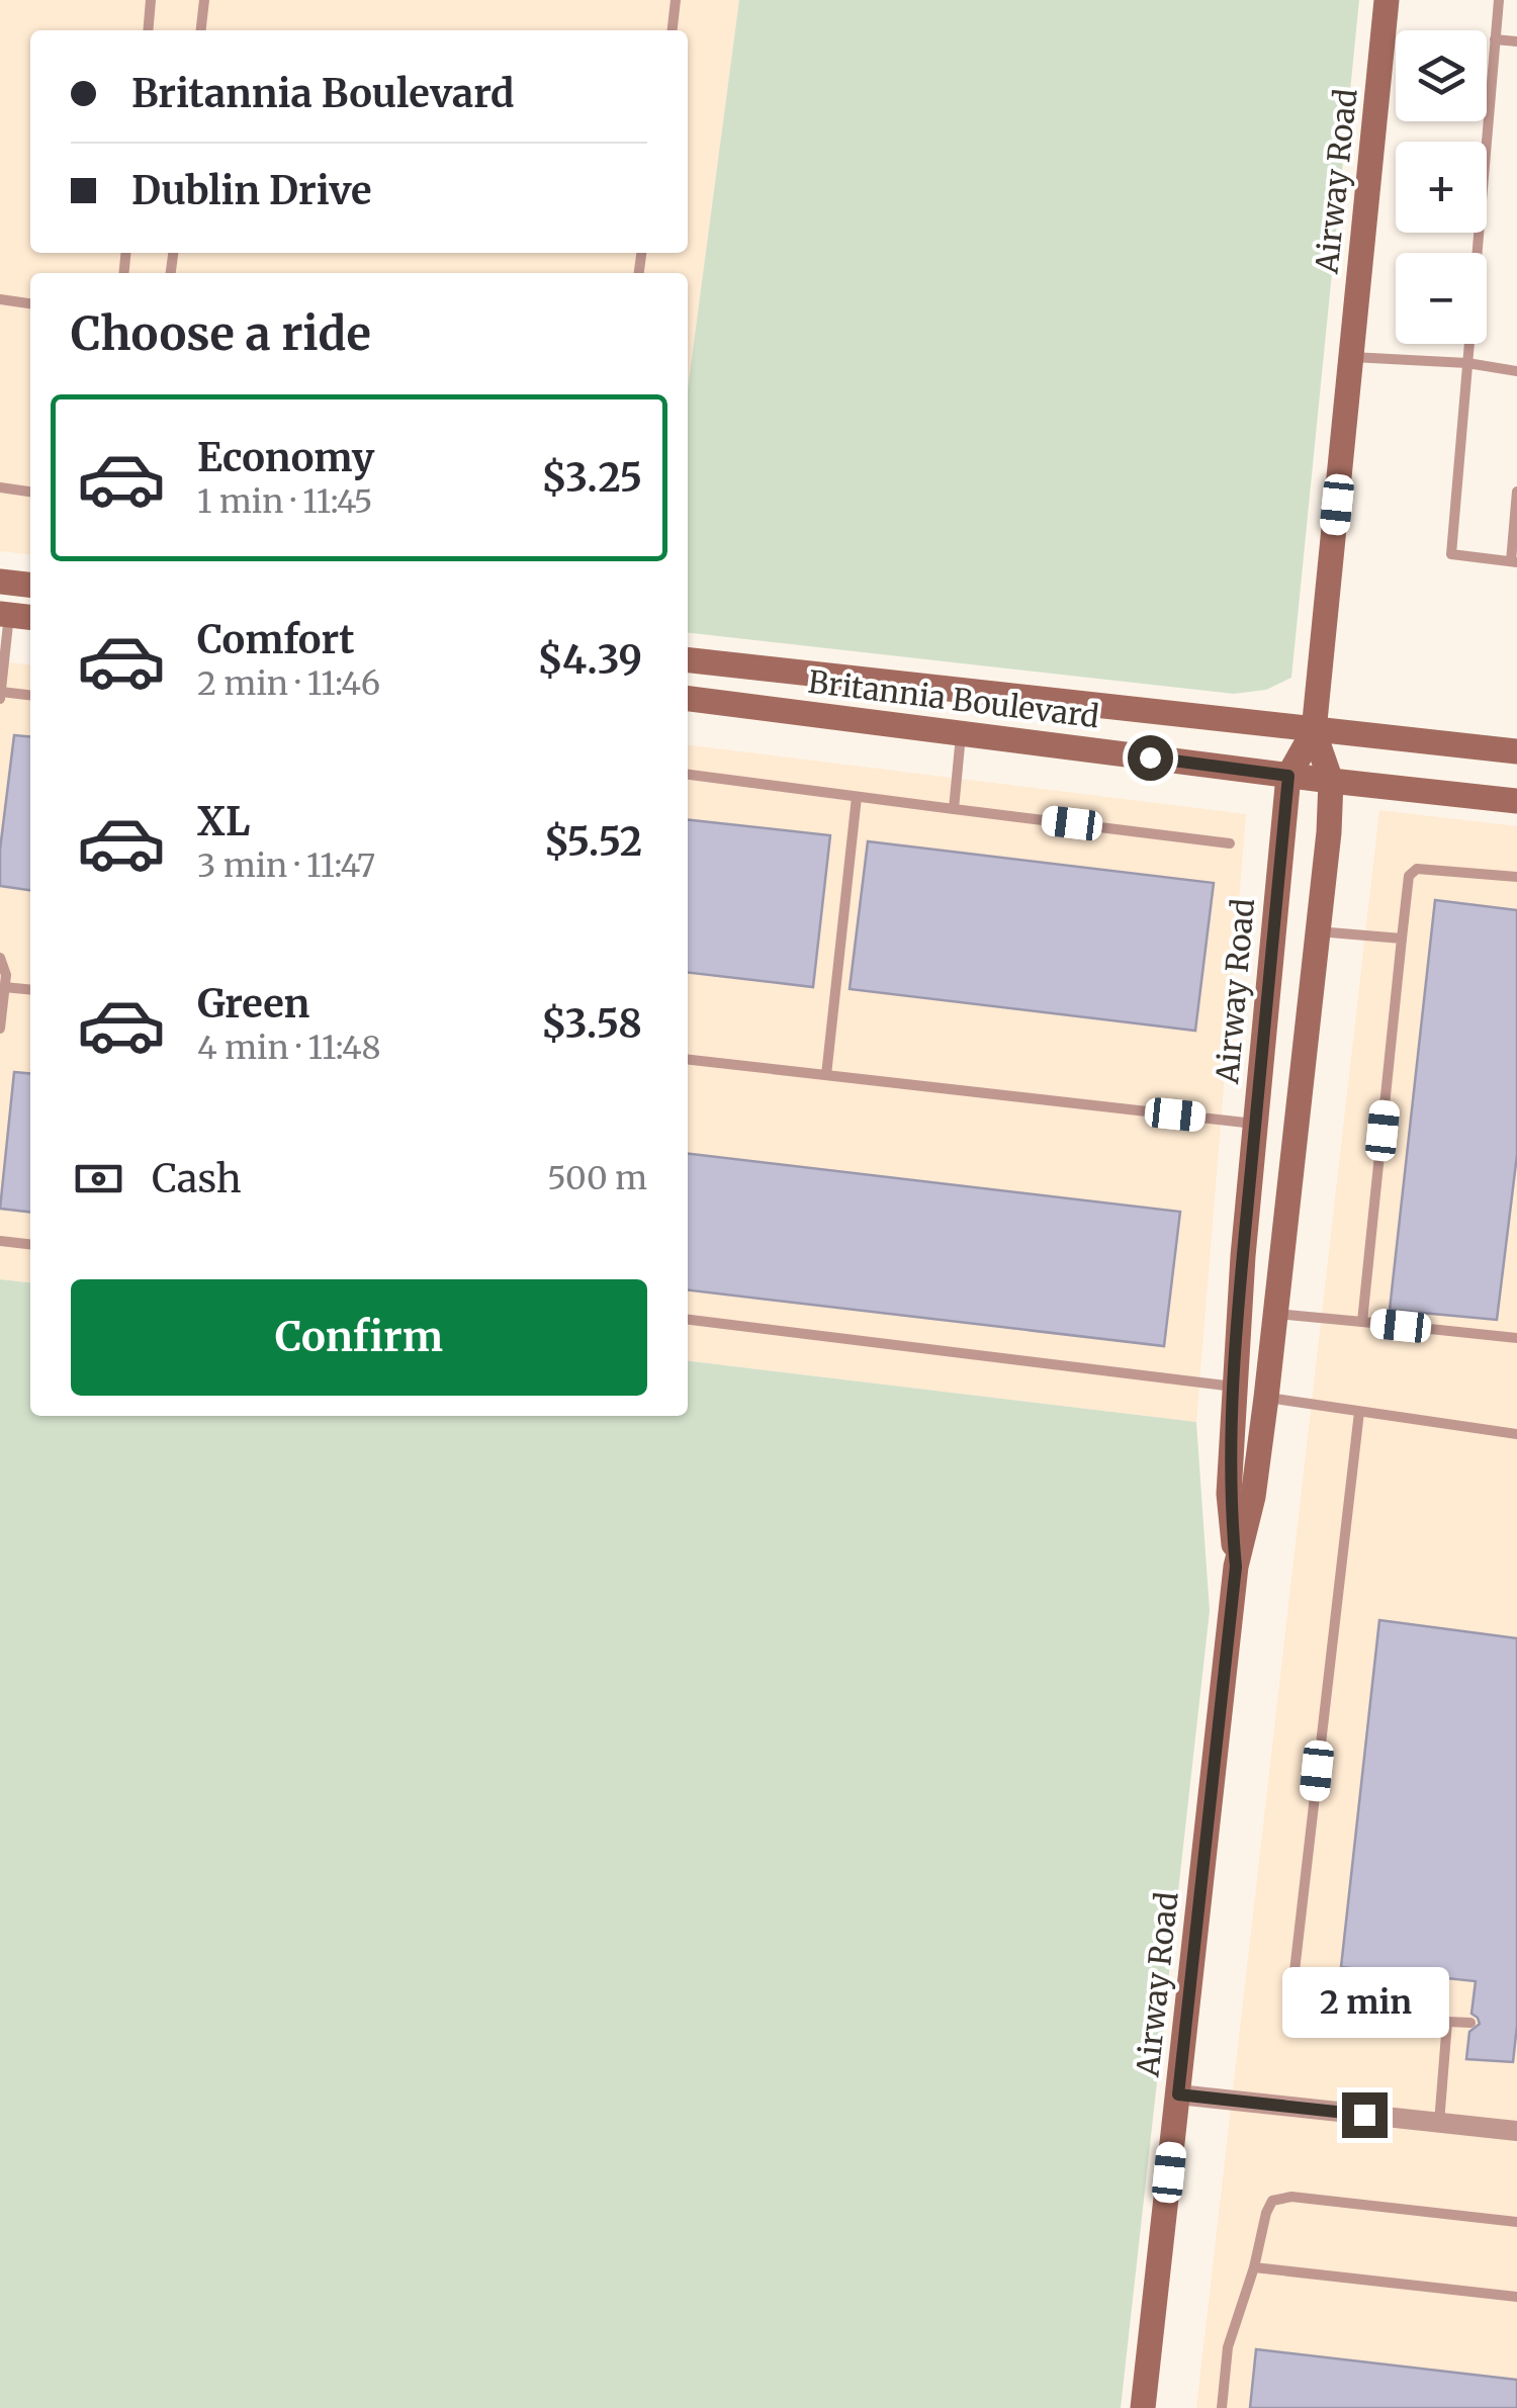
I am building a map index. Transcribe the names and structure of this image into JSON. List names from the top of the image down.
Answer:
{
  "streets": {
    "street": ["Airway Road", "Britannia Boulevard"]
  },
  "crossings": [
    ["Airway Road", "Britannia Boulevard"]
  ],
  "page": {
    "map_buttons": ["+", "−"],
    "banner": ["Britannia Boulevard", "Dublin Drive"],
    "heading": "Choose a ride",
    "list": [
      {
        "name": "Economy",
        "note": "1 min · 11:45",
        "value": "$3.25"
      },
      {
        "name": "Comfort",
        "note": "2 min · 11:46",
        "value": "$4.39"
      },
      {
        "name": "XL",
        "note": "3 min · 11:47",
        "value": "$5.52"
      },
      {
        "name": "Green",
        "note": "4 min · 11:48",
        "value": "$3.58"
      }
    ],
    "pay": ["Cash", "500 m"],
    "buttons": "Confirm",
    "bubble": "2 min"
  }
}
